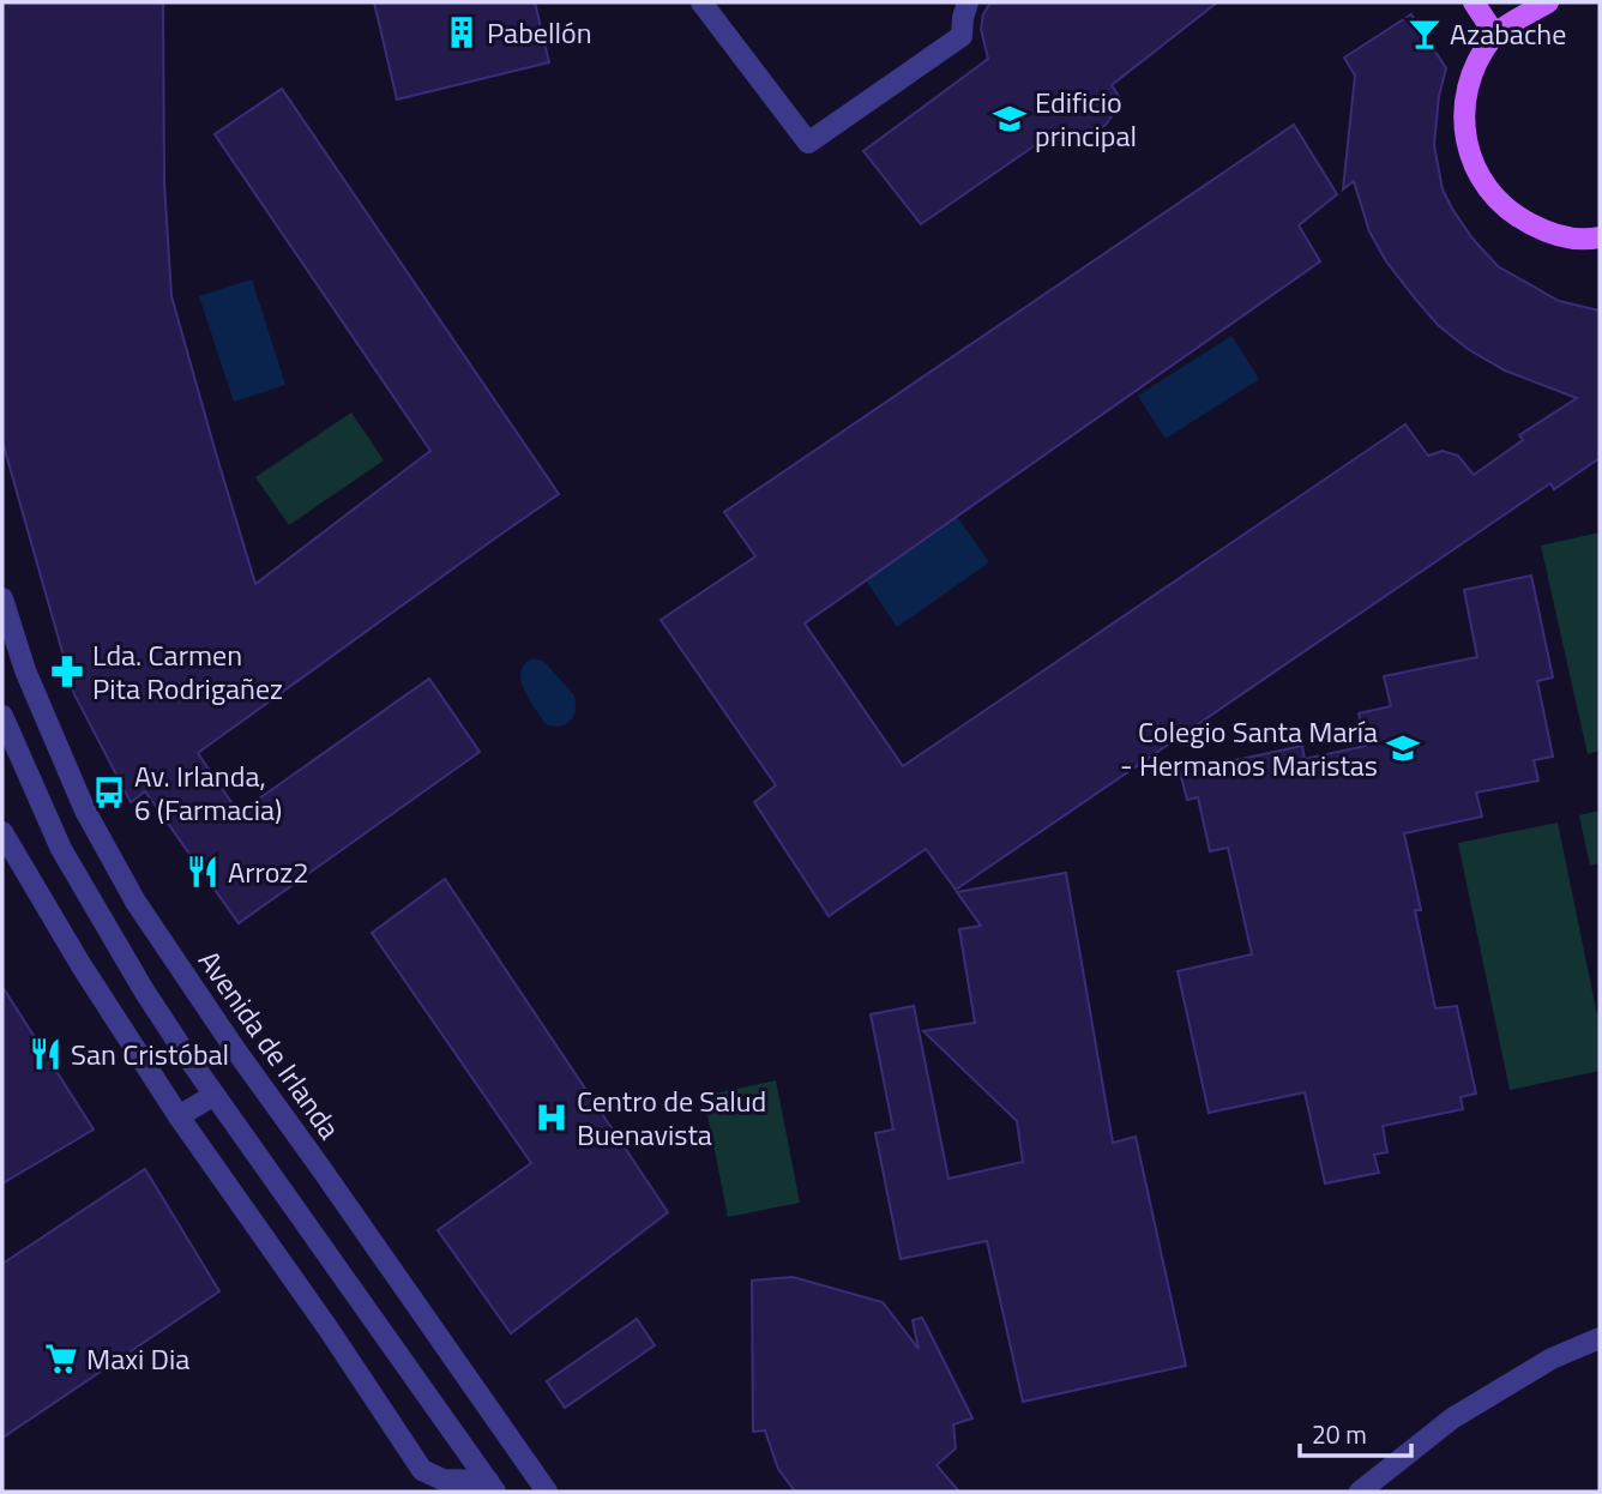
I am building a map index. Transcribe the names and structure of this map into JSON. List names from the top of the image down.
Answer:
{
  "streets": {
    "street": ["Avenida de Irlanda"]
  },
  "places": {
    "building": ["Pabellón"],
    "bar": ["Azabache"],
    "school or university": ["Edificio principal", "Colegio Santa María - Hermanos Maristas"],
    "pharmacy": ["Lda. Carmen Pita Rodrigañez"],
    "bus stop": ["Av. Irlanda, 6 (Farmacia)"],
    "restaurant": ["Arroz2", "San Cristóbal"],
    "hospital": ["Centro de Salud Buenavista"],
    "supermarket": ["Maxi Dia"]
  },
  "scale_bar": "20 m"
}
